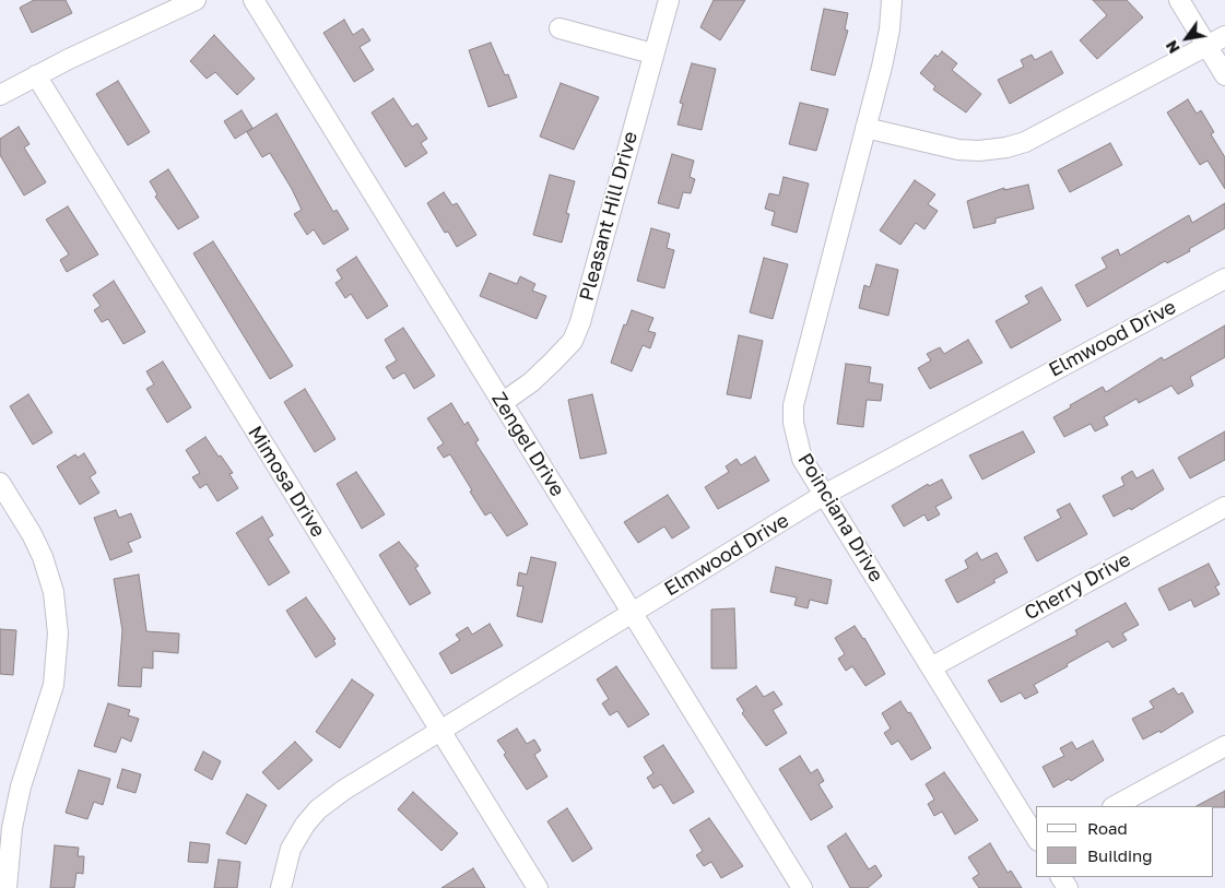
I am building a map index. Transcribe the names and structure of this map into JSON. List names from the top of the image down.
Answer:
{
  "streets": {
    "street": [
      "Pleasant Hill Drive",
      "Elmwood Drive",
      "Zengel Drive",
      "Mimosa Drive",
      "Poinciana Drive",
      "Cherry Drive"
    ]
  },
  "crossings": [
    ["Pleasant Hill Drive", "Zengel Drive"],
    ["Elmwood Drive", "Zengel Drive"],
    ["Elmwood Drive", "Mimosa Drive"],
    ["Elmwood Drive", "Poinciana Drive"],
    ["Poinciana Drive", "Cherry Drive"]
  ],
  "legend": ["Road", "Building"],
  "north": "bottom left"
}
